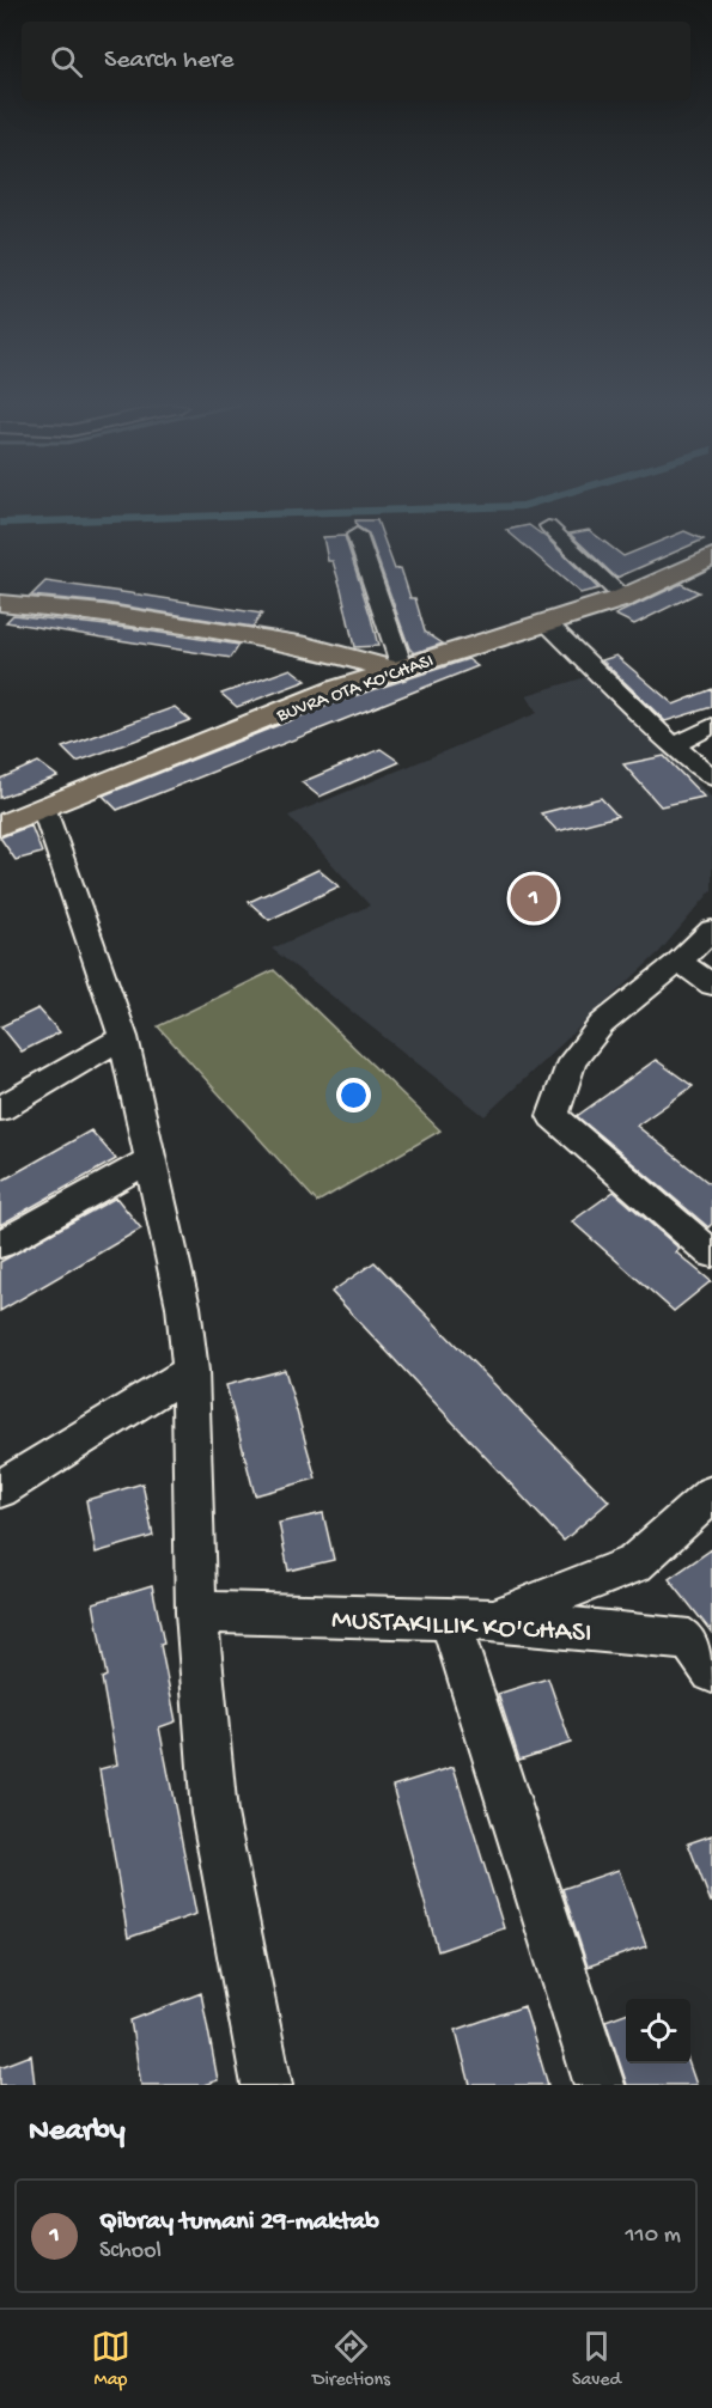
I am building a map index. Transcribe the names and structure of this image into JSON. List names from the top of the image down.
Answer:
{
  "streets": {
    "main road": ["BUVRA OTA KO'CHASI"],
    "street": ["MUSTAKILLIK KO'CHASI"]
  },
  "page": {
    "search": "Search here",
    "pins": "1",
    "heading": "Nearby",
    "list": [
      {
        "mark": "1",
        "name": "Qibray tumani 29-maktab",
        "note": "School",
        "value": "110 m"
      }
    ],
    "nav": ["Map", "Directions", "Saved"]
  }
}
